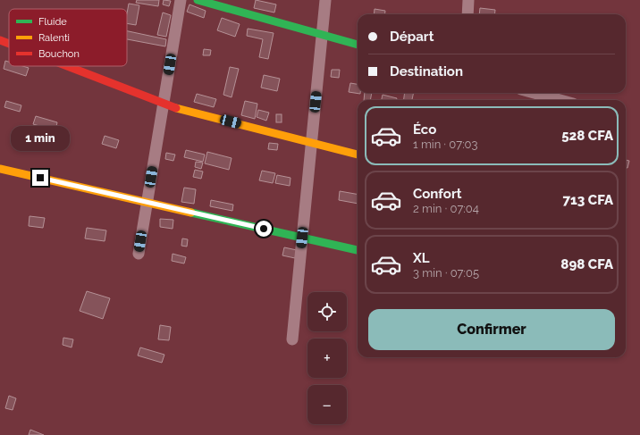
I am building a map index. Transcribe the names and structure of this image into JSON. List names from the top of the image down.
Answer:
{
  "legend": ["Fluide", "Ralenti", "Bouchon"],
  "page": {
    "banner": ["Départ", "Destination"],
    "list": [
      {
        "name": "Éco",
        "note": "1 min · 07:03",
        "value": "528 CFA"
      },
      {
        "name": "Confort",
        "note": "2 min · 07:04",
        "value": "713 CFA"
      },
      {
        "name": "XL",
        "note": "3 min · 07:05",
        "value": "898 CFA"
      }
    ],
    "bubble": "1 min",
    "map_buttons": ["+", "−"],
    "buttons": "Confirmer"
  }
}
